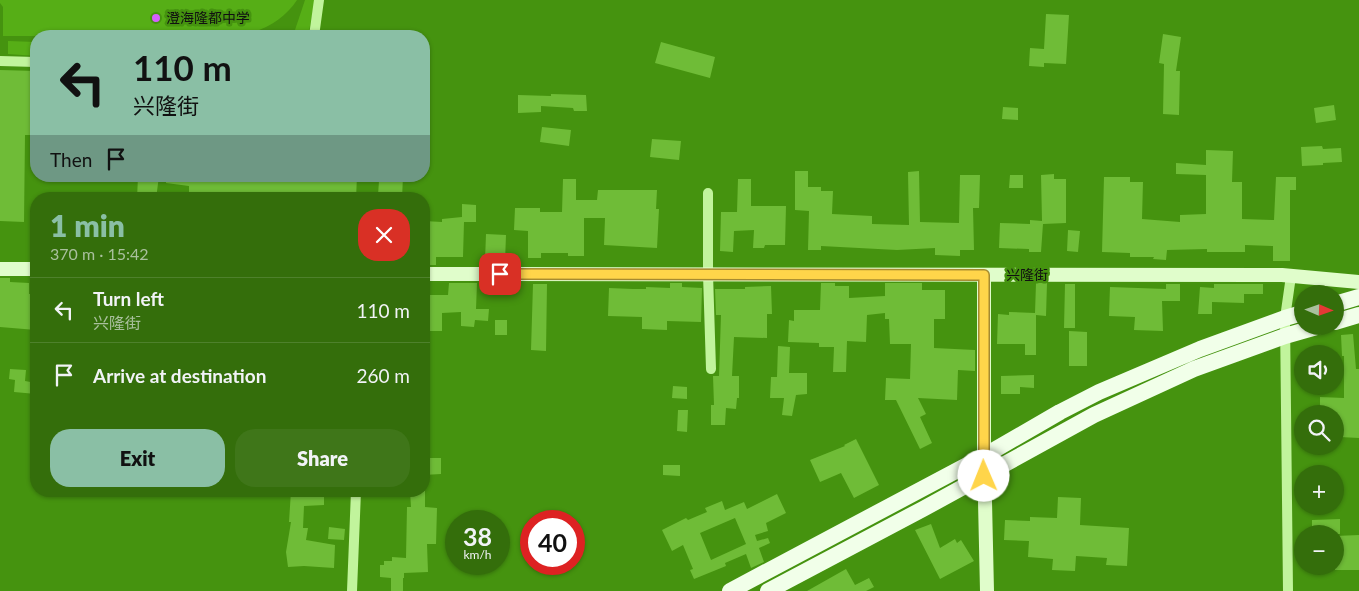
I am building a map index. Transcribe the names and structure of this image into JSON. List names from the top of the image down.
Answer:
{
  "streets": {
    "street": ["兴隆街"]
  },
  "places": ["澄海隆都中学"],
  "north": "right",
  "page": {
    "turn": ["110 m", "兴隆街"],
    "then": "Then",
    "heading": ["1 min", "370 m · 15:42"],
    "list": [
      {
        "name": "Turn left",
        "note": "兴隆街",
        "value": "110 m"
      },
      {
        "name": "Arrive at destination",
        "value": "260 m"
      }
    ],
    "map_buttons": ["+", "−"],
    "buttons": ["Exit", "Share"],
    "speed": "38 km/h",
    "limit": "40"
  }
}
